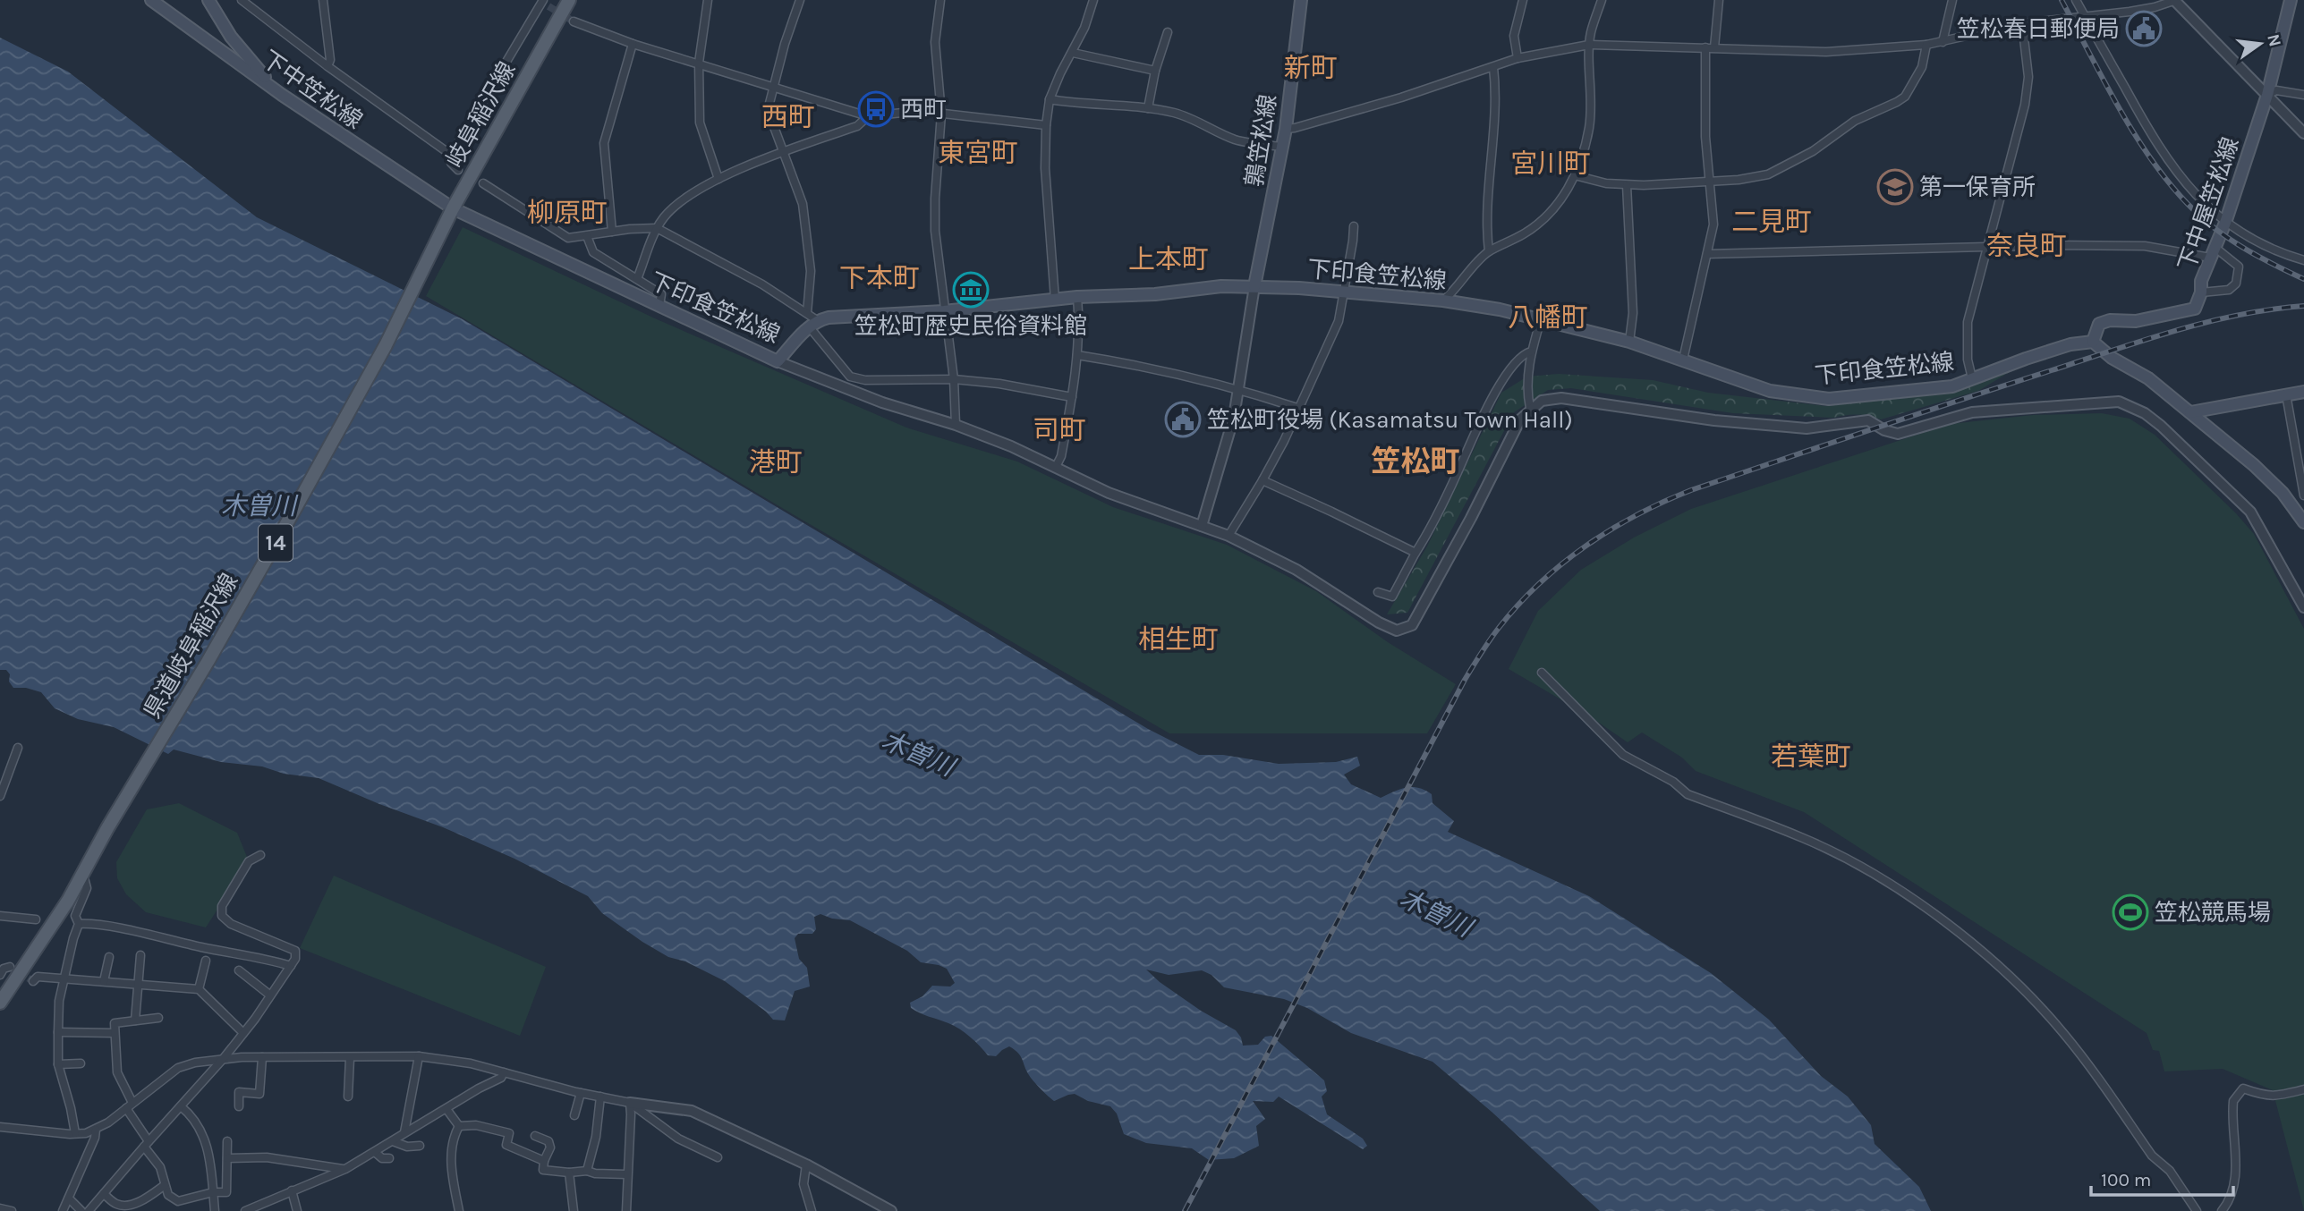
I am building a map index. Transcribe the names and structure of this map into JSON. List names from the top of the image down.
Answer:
{
  "streets": {
    "main road": [
      "下中笠松線",
      "岐阜稲沢線",
      "鶉笠松線",
      "下中屋笠松線",
      "下印食笠松線",
      "14",
      "県道岐阜稲沢線"
    ]
  },
  "crossings": [
    ["下中笠松線", "岐阜稲沢線"],
    ["下中笠松線", "下印食笠松線"],
    ["岐阜稲沢線", "下印食笠松線"],
    ["岐阜稲沢線", "県道岐阜稲沢線"],
    ["鶉笠松線", "下印食笠松線"],
    ["下中屋笠松線", "下印食笠松線"],
    ["14", "県道岐阜稲沢線"]
  ],
  "districts": [
    "新町",
    "西町",
    "東宮町",
    "宮川町",
    "柳原町",
    "二見町",
    "奈良町",
    "上本町",
    "下本町",
    "八幡町",
    "司町",
    "笠松町",
    "港町",
    "相生町",
    "若葉町"
  ],
  "water": ["木曽川"],
  "places": {
    "public building": ["笠松春日郵便局", "笠松町役場 (Kasamatsu Town Hall)"],
    "bus stop": ["西町"],
    "school or university": ["第一保育所"],
    "museum": ["笠松町歴史民俗資料館"],
    "sports": ["笠松競馬場"]
  },
  "scale_bar": "100 m",
  "north": "right"
}
